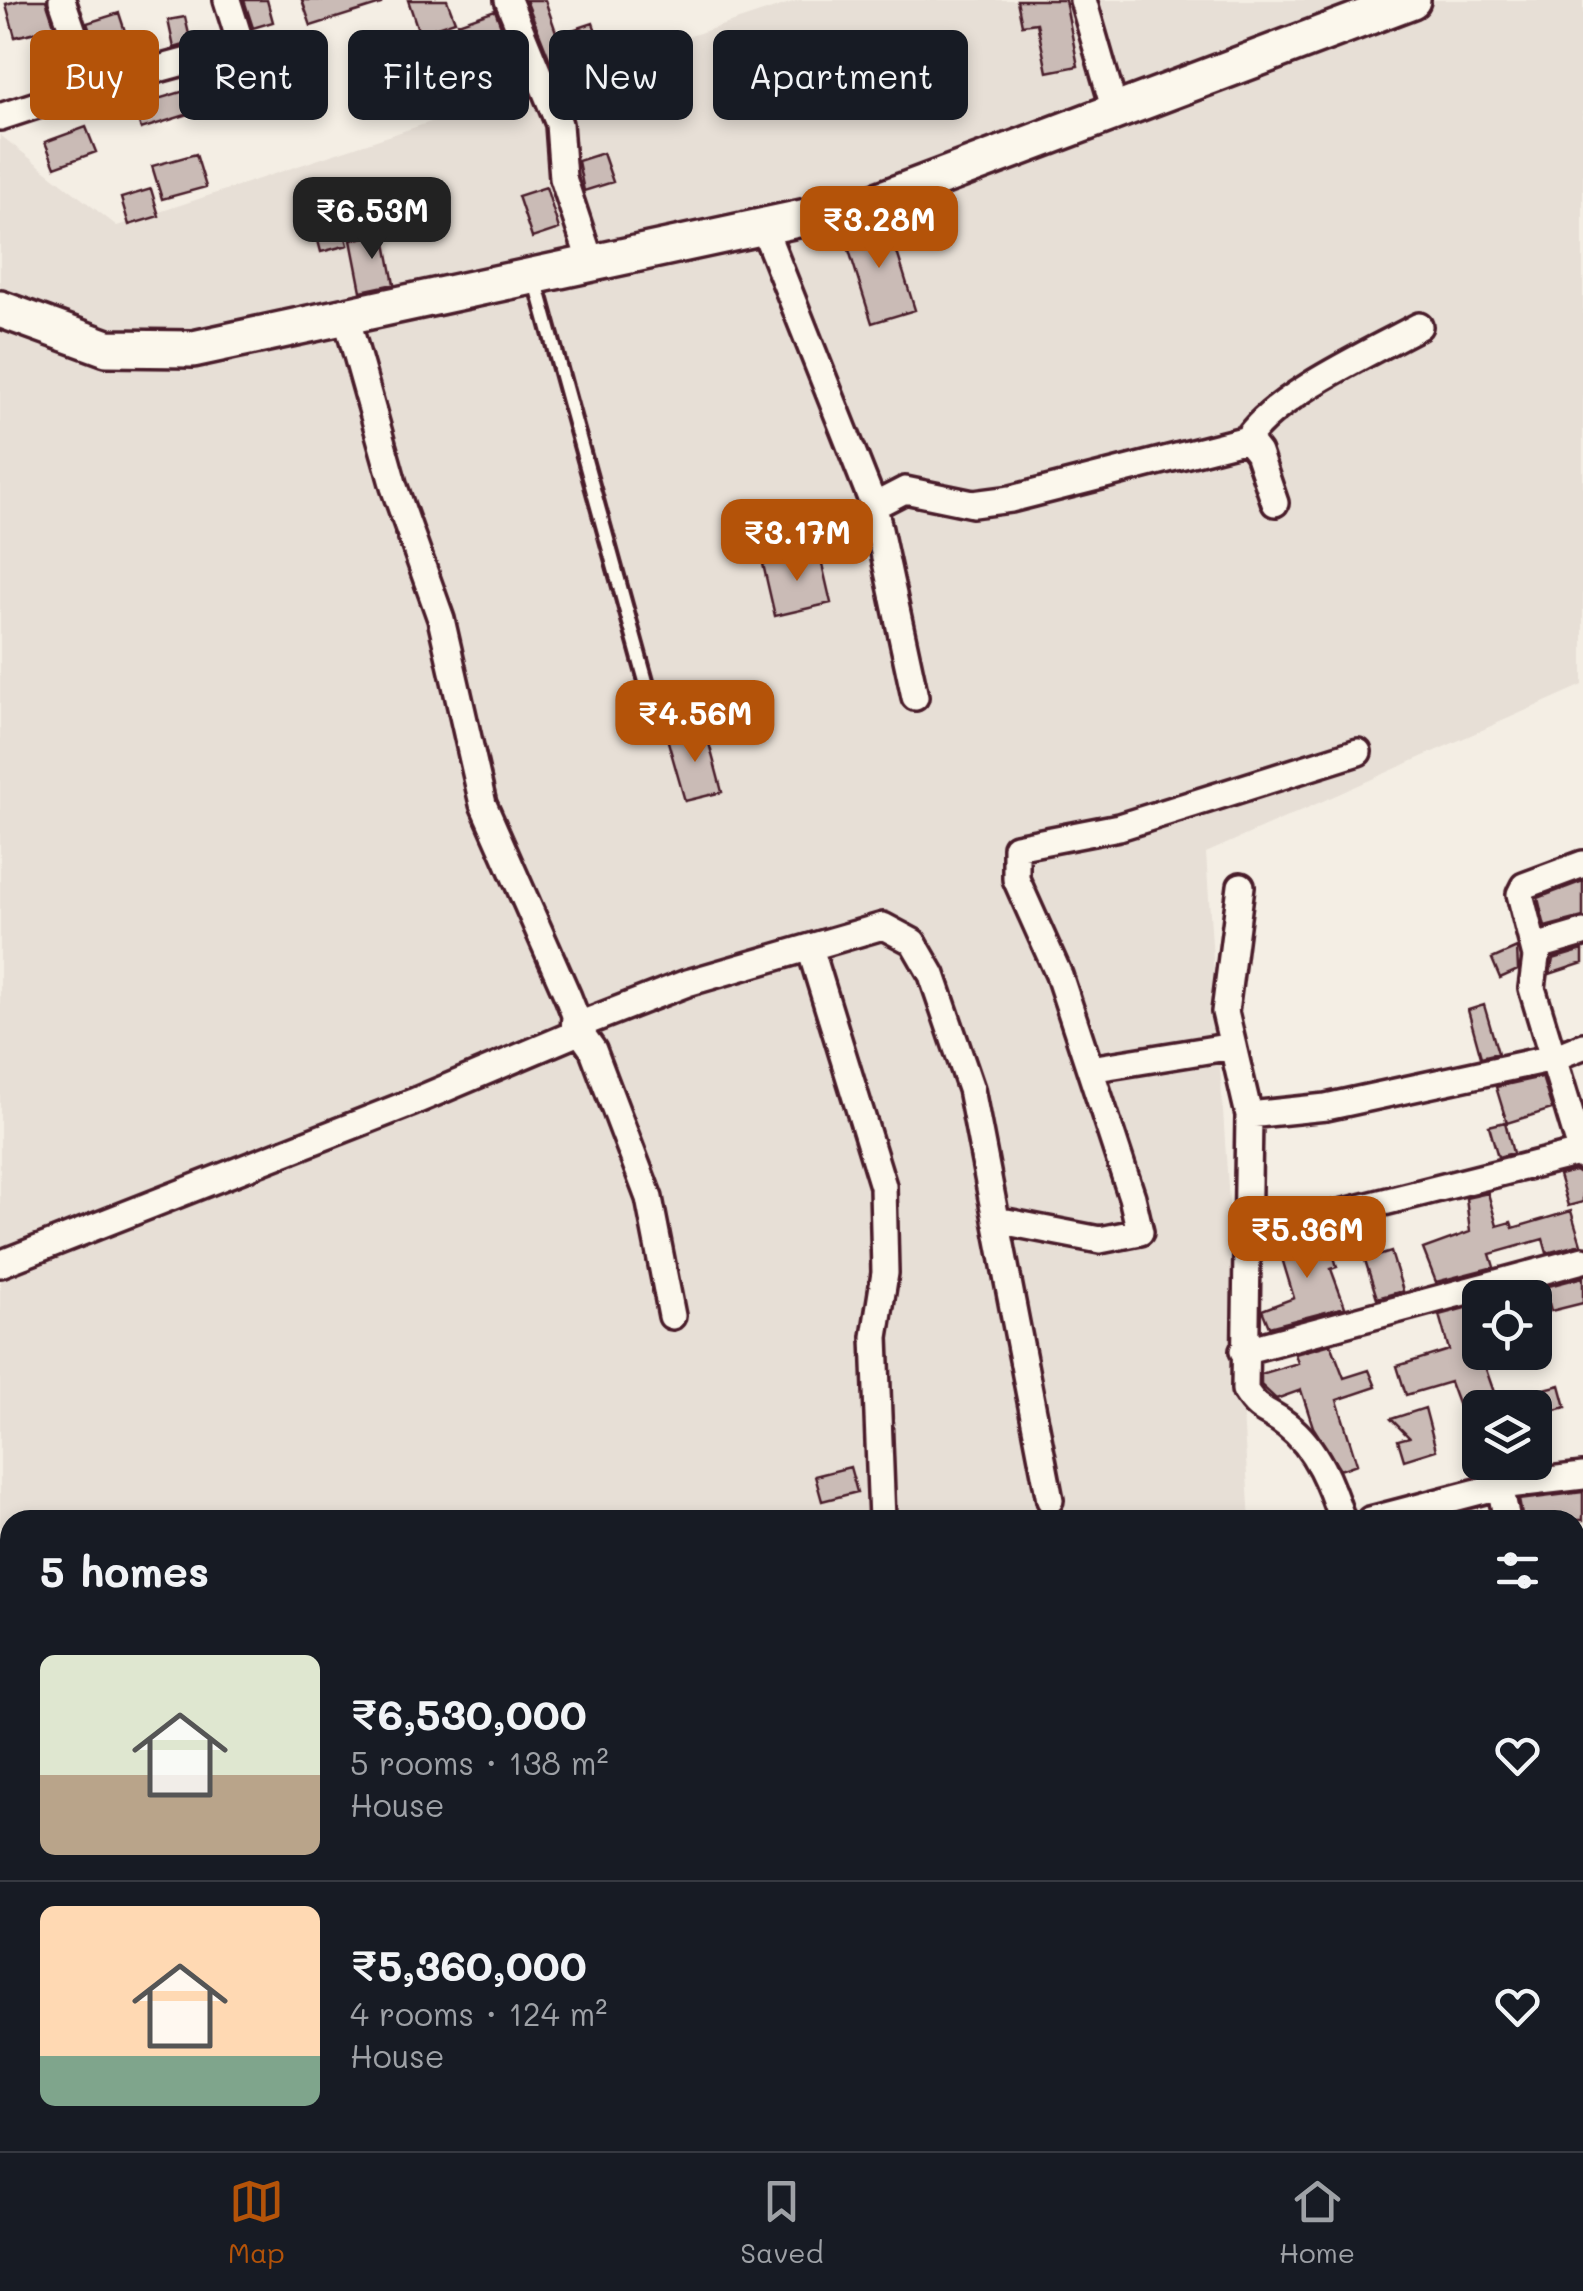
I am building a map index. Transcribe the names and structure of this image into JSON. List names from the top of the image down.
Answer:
{
  "page": {
    "chip": [
      "Buy",
      "Rent",
      "Filters",
      "New",
      "Apartment"
    ],
    "price": [
      "₹6.53M",
      "₹3.28M",
      "₹3.17M",
      "₹4.56M",
      "₹5.36M"
    ],
    "heading": "5 homes",
    "list": [
      {
        "name": "₹6,530,000",
        "note": "5 rooms · 138 m² · House"
      },
      {
        "name": "₹5,360,000",
        "note": "4 rooms · 124 m² · House"
      }
    ],
    "tabs": ["Map", "Saved", "Home"]
  }
}
